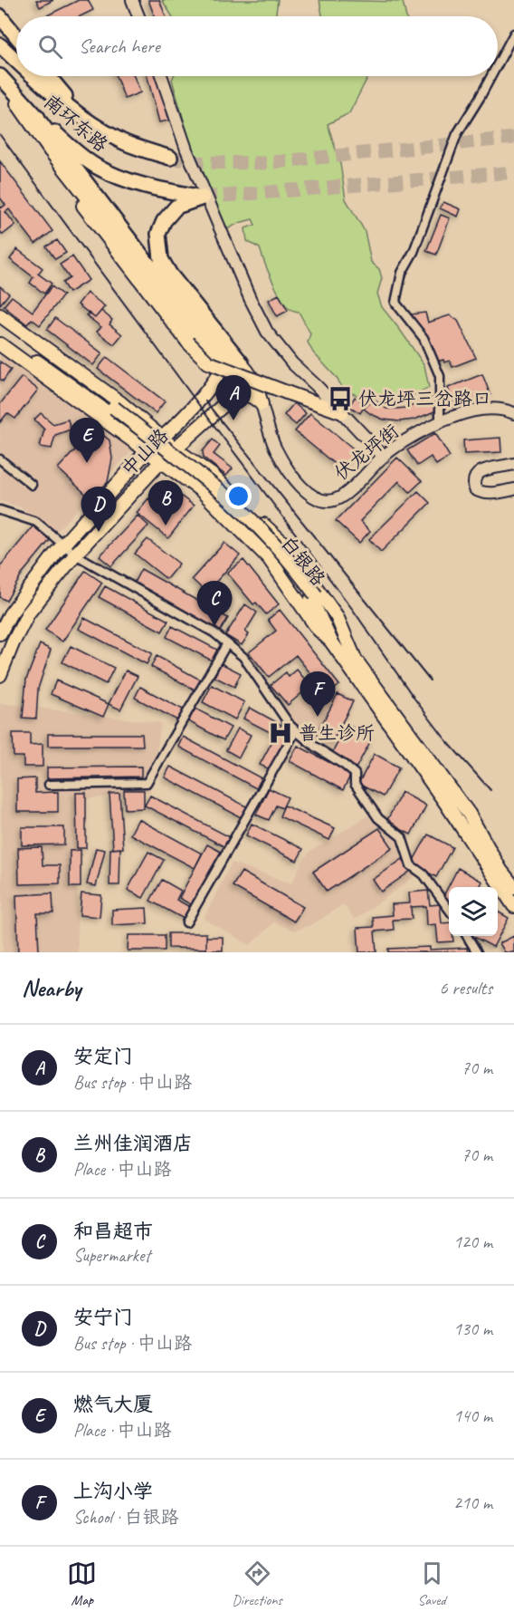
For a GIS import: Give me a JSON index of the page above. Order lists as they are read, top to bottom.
{
  "streets": {
    "highway": ["南环东路"],
    "main road": ["中山路", "伏龙坪街", "白银路"]
  },
  "crossings": [
    ["中山路", "伏龙坪街"]
  ],
  "places": {
    "bus stop": ["伏龙坪三岔路口"],
    "hospital": ["普生诊所"]
  },
  "page": {
    "search": "Search here",
    "pins": [
      "A",
      "E",
      "B",
      "D",
      "C",
      "F"
    ],
    "heading": ["Nearby", "6 results"],
    "list": [
      {
        "mark": "A",
        "name": "安定门",
        "note": "Bus stop · 中山路",
        "value": "70 m"
      },
      {
        "mark": "B",
        "name": "兰州佳润酒店",
        "note": "Place · 中山路",
        "value": "70 m"
      },
      {
        "mark": "C",
        "name": "和昌超市",
        "note": "Supermarket",
        "value": "120 m"
      },
      {
        "mark": "D",
        "name": "安宁门",
        "note": "Bus stop · 中山路",
        "value": "130 m"
      },
      {
        "mark": "E",
        "name": "燃气大厦",
        "note": "Place · 中山路",
        "value": "140 m"
      },
      {
        "mark": "F",
        "name": "上沟小学",
        "note": "School · 白银路",
        "value": "210 m"
      }
    ],
    "nav": ["Map", "Directions", "Saved"]
  }
}
